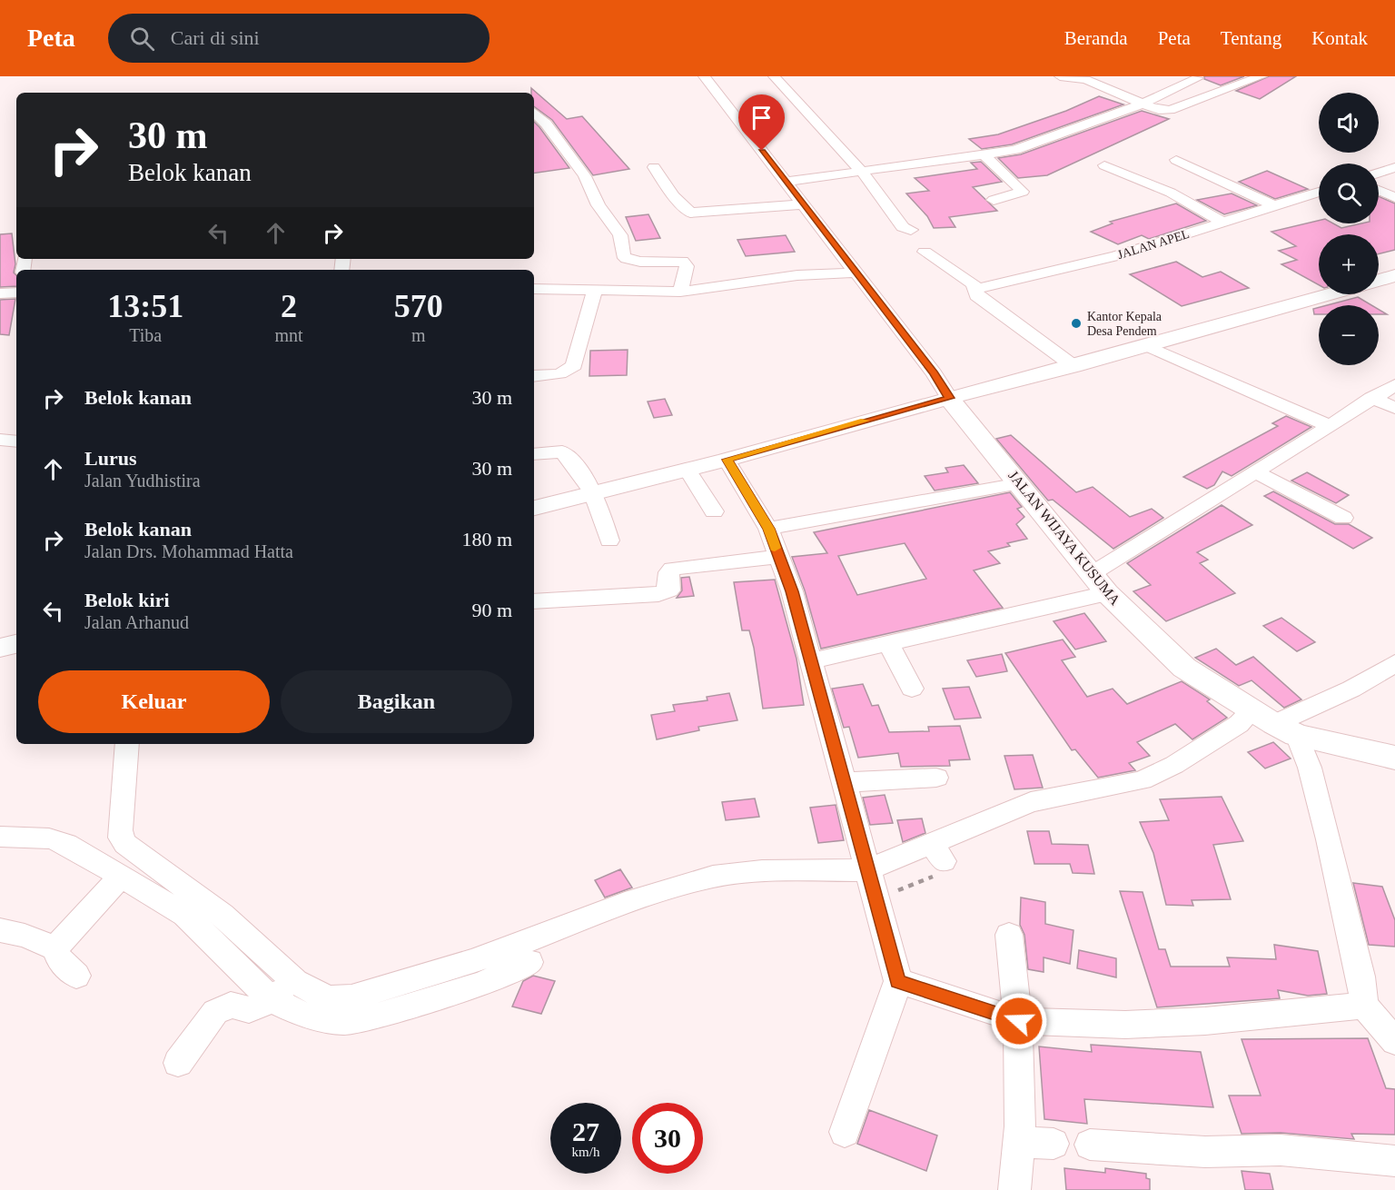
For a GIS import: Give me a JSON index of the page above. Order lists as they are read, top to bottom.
{
  "streets": {
    "main road": ["JALAN WIJAYA KUSUMA"],
    "street": ["JALAN APEL"]
  },
  "places": ["Kantor Kepala Desa Pendem"],
  "page": {
    "header": "Peta",
    "search": "Cari di sini",
    "nav": [
      "Beranda",
      "Peta",
      "Tentang",
      "Kontak"
    ],
    "map_buttons": ["+", "−"],
    "turn": ["30 m", "Belok kanan"],
    "eta": [
      "13:51",
      "Tiba",
      "2",
      "mnt",
      "570",
      "m"
    ],
    "list": [
      {
        "name": "Belok kanan",
        "value": "30 m"
      },
      {
        "name": "Lurus",
        "note": "Jalan Yudhistira",
        "value": "30 m"
      },
      {
        "name": "Belok kanan",
        "note": "Jalan Drs. Mohammad Hatta",
        "value": "180 m"
      },
      {
        "name": "Belok kiri",
        "note": "Jalan Arhanud",
        "value": "90 m"
      }
    ],
    "buttons": ["Keluar", "Bagikan"],
    "speed": "27 km/h",
    "limit": "30"
  }
}
